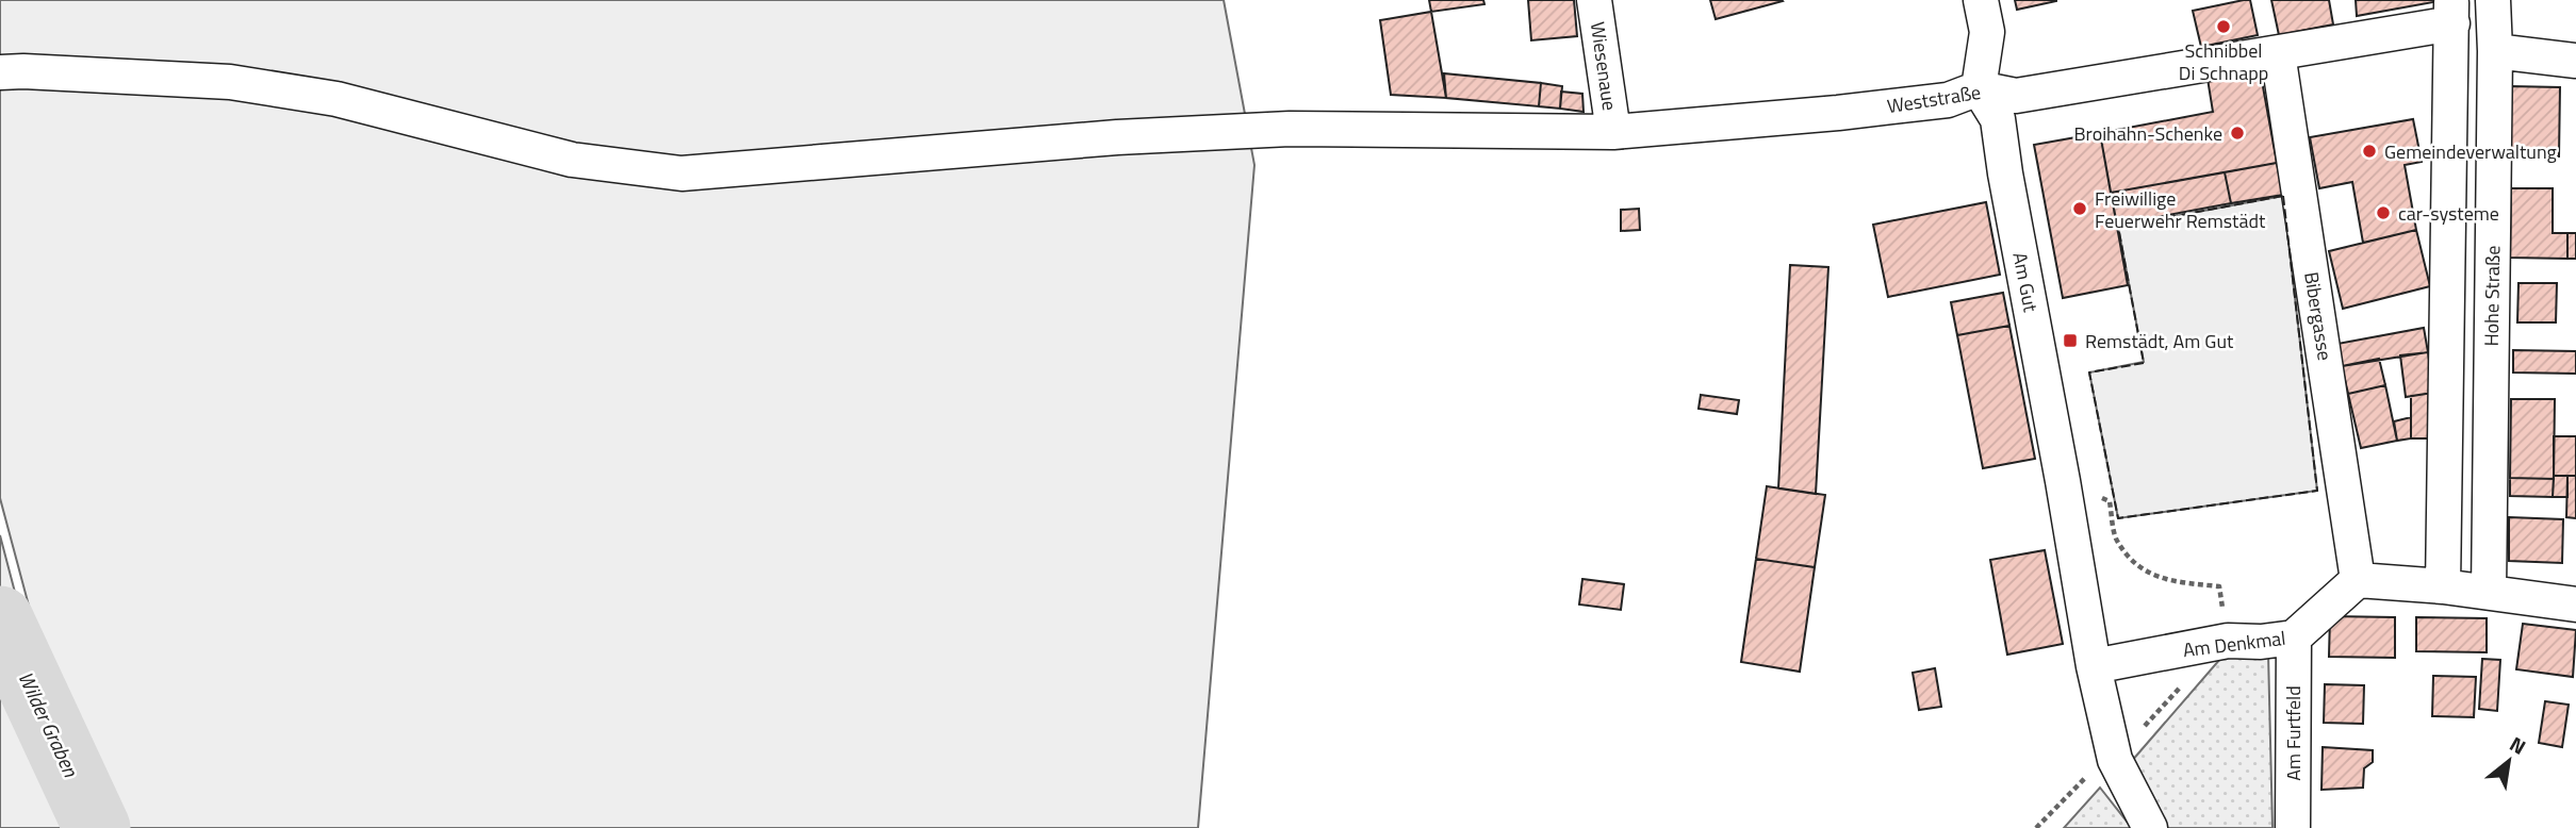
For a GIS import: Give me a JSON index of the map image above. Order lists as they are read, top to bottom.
{
  "streets": {
    "street": [
      "Wiesenaue",
      "Weststraße",
      "Am Gut",
      "Hohe Straße",
      "Bibergasse",
      "Am Denkmal",
      "Am Furtfeld"
    ]
  },
  "crossings": [
    ["Wiesenaue", "Weststraße"],
    ["Weststraße", "Am Gut"],
    ["Weststraße", "Bibergasse"],
    ["Am Gut", "Am Denkmal"],
    ["Bibergasse", "Am Denkmal"],
    ["Am Denkmal", "Am Furtfeld"]
  ],
  "water": ["Wilder Graben"],
  "places": {
    "other": [
      "Schnibbel Di Schnapp",
      "Broihahn-Schenke",
      "Gemeindeverwaltung",
      "Freiwillige Feuerwehr Remstädt",
      "car-systeme"
    ],
    "transit": ["Remstädt, Am Gut"]
  },
  "north": "top right"
}
